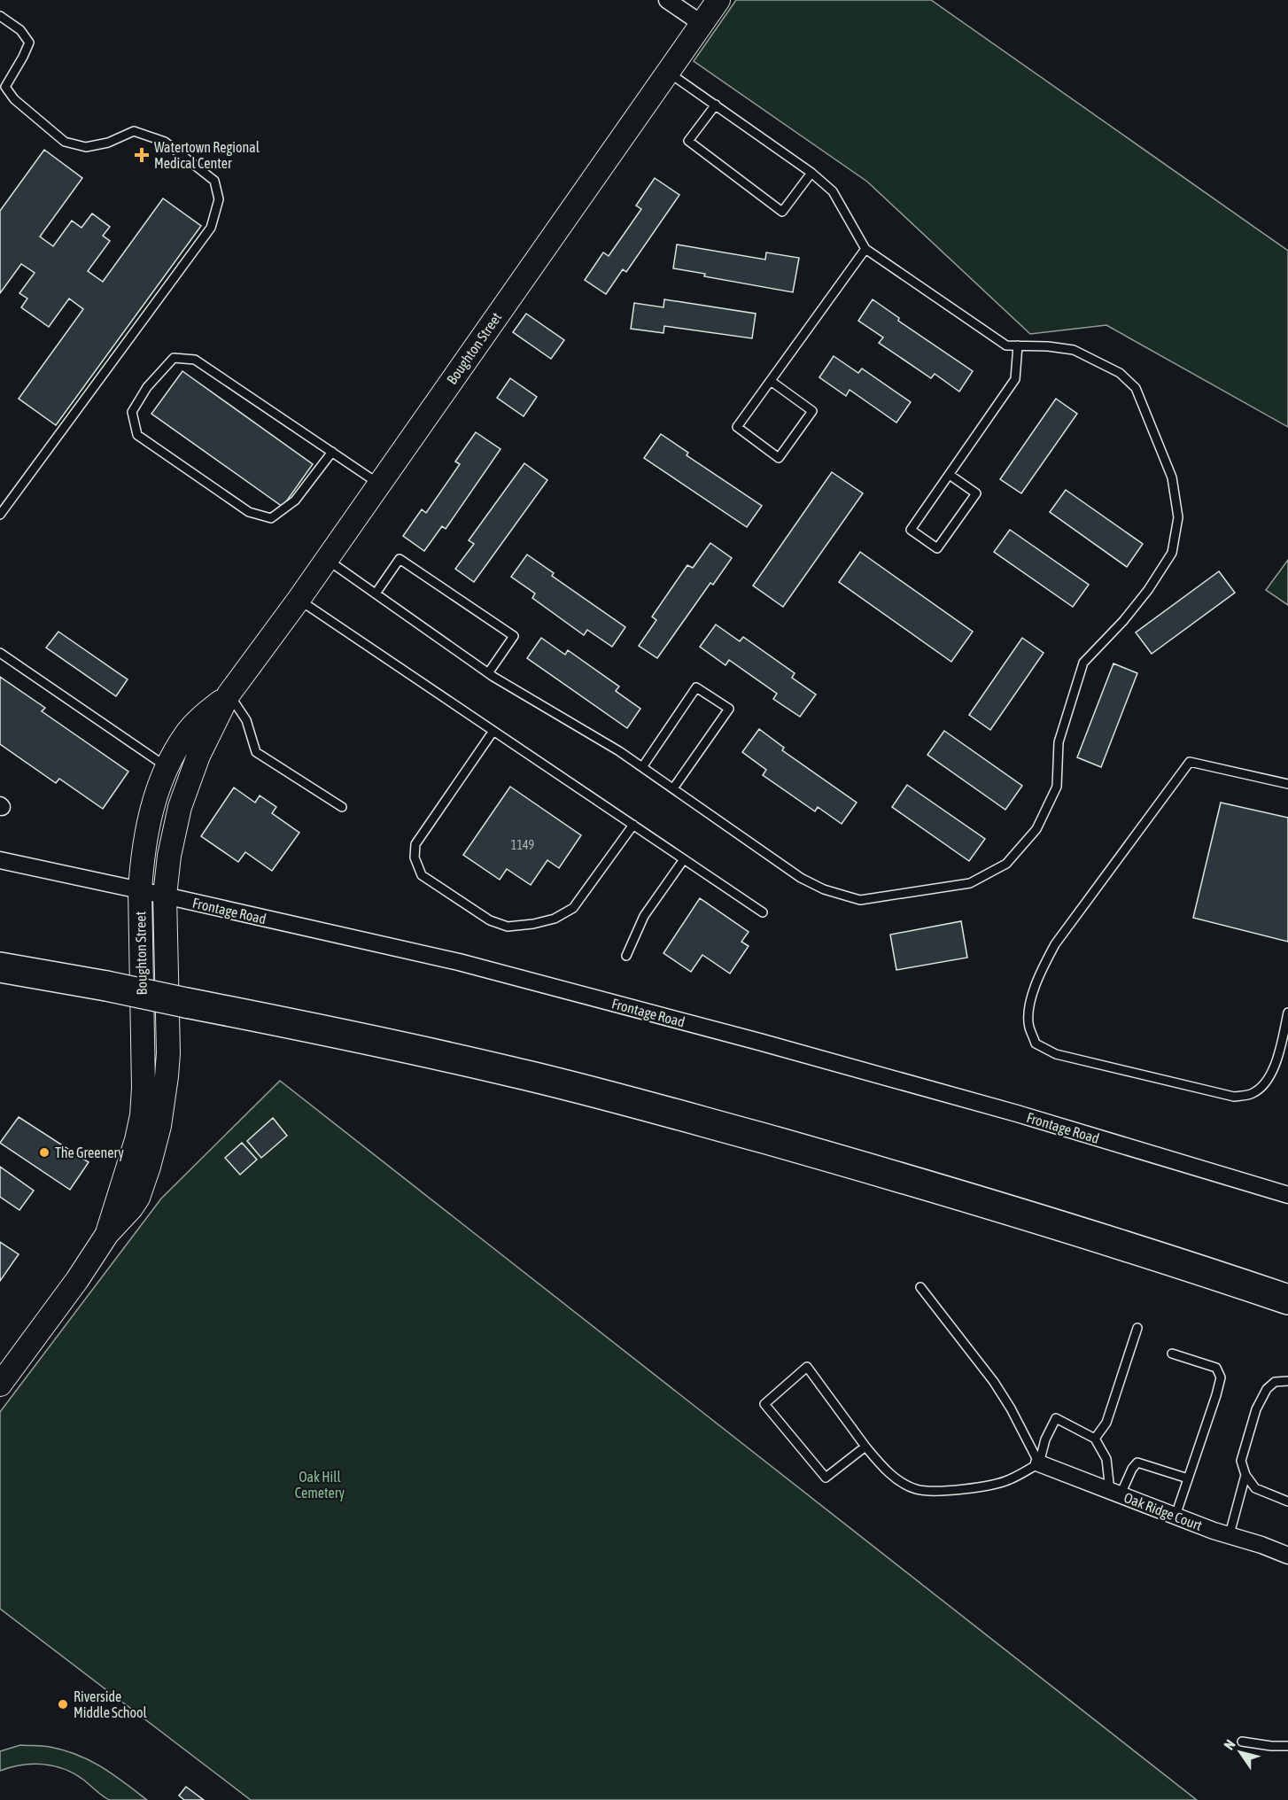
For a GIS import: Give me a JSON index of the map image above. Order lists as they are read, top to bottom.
{
  "streets": {
    "street": ["Boughton Street", "Frontage Road", "Oak Ridge Court"]
  },
  "crossings": [
    ["Boughton Street", "Frontage Road"]
  ],
  "parks": ["Oak Hill Cemetery"],
  "places": {
    "health": ["Watertown Regional Medical Center"],
    "other": ["The Greenery", "Riverside Middle School"]
  },
  "house_numbers": ["1149"],
  "north": "top left"
}
